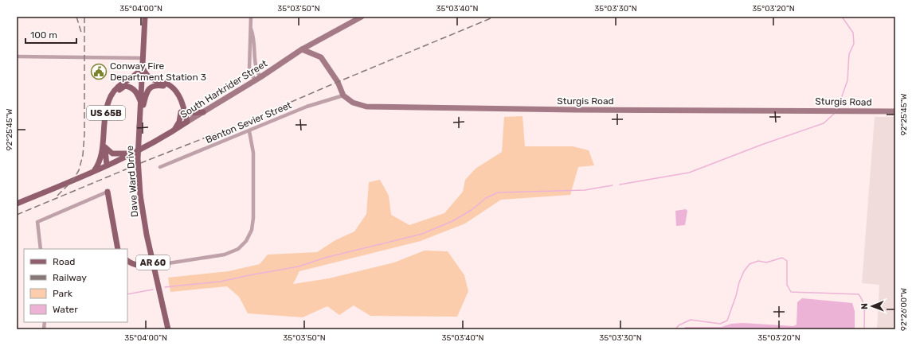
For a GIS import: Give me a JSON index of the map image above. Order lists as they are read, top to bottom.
{
  "streets": {
    "main road": [
      "South Harkrider Street",
      "US 65B",
      "Dave Ward Drive",
      "AR 60"
    ],
    "street": ["Sturgis Road", "Benton Sevier Street"]
  },
  "crossings": [
    ["South Harkrider Street", "US 65B"],
    ["Sturgis Road", "Benton Sevier Street"],
    ["US 65B", "Dave Ward Drive"]
  ],
  "places": {
    "public building": ["Conway Fire Department Station 3"]
  },
  "legend": [
    "Road",
    "Railway",
    "Park",
    "Water"
  ],
  "scale_bar": "100 m",
  "north": "left",
  "coordinates": [
    "35°04'00\"N",
    "35°03'50\"N",
    "35°03'40\"N",
    "35°03'30\"N",
    "35°03'20\"N",
    "92°25'45\"W",
    "92°26'00\"W"
  ]
}
